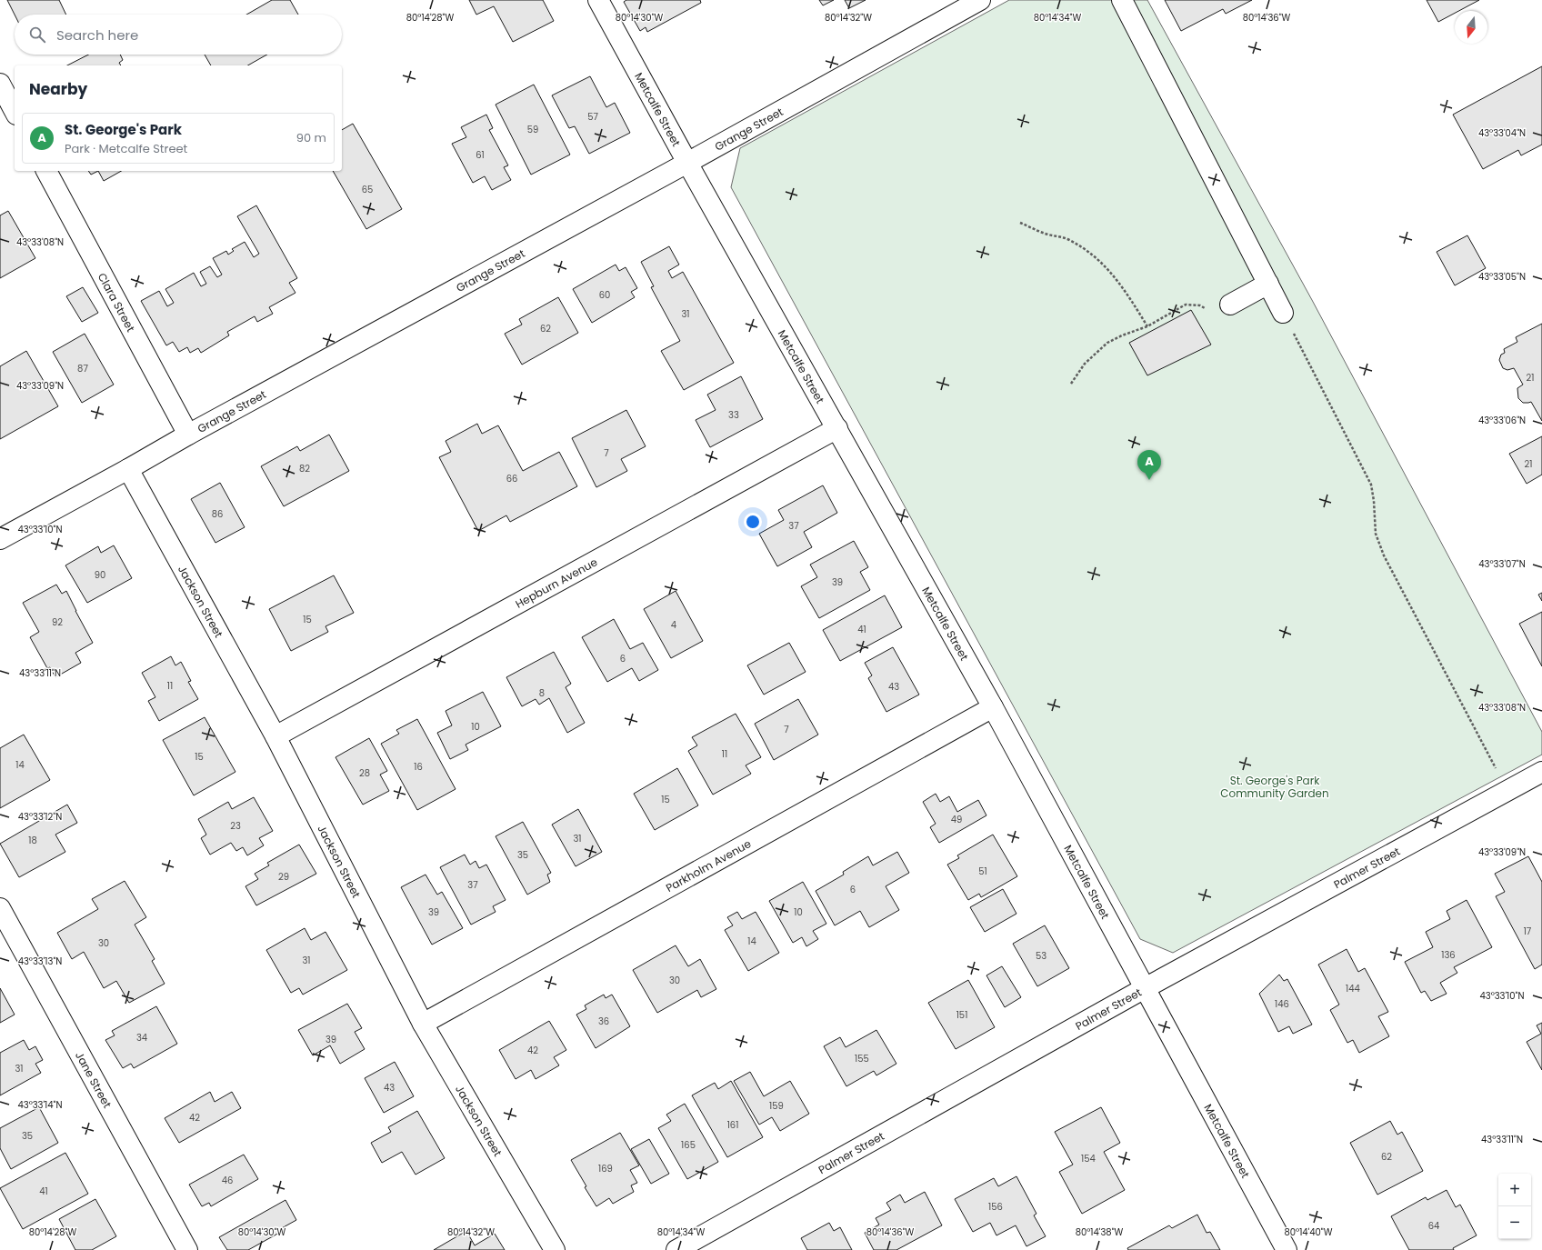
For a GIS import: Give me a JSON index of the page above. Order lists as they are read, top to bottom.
{
  "streets": {
    "street": [
      "Metcalfe Street",
      "Grange Street",
      "Clara Street",
      "Hepburn Avenue",
      "Jackson Street",
      "Parkholm Avenue",
      "Palmer Street",
      "Jane Street"
    ]
  },
  "crossings": [
    ["Metcalfe Street", "Grange Street"],
    ["Metcalfe Street", "Hepburn Avenue"],
    ["Metcalfe Street", "Parkholm Avenue"],
    ["Metcalfe Street", "Palmer Street"],
    ["Grange Street", "Clara Street"],
    ["Grange Street", "Jackson Street"],
    ["Hepburn Avenue", "Jackson Street"],
    ["Jackson Street", "Parkholm Avenue"]
  ],
  "parks": ["St. George's Park Community Garden"],
  "house_numbers": [
    "57",
    "59",
    "61",
    "65",
    "60",
    "31",
    "62",
    "87",
    "21",
    "33",
    "7",
    "21",
    "82",
    "66",
    "86",
    "37",
    "90",
    "39",
    "15",
    "92",
    "4",
    "41",
    "6",
    "11",
    "43",
    "8",
    "10",
    "7",
    "11",
    "15",
    "14",
    "16",
    "28",
    "15",
    "49",
    "23",
    "31",
    "18",
    "35",
    "51",
    "29",
    "37",
    "6",
    "39",
    "10",
    "17",
    "14",
    "30",
    "136",
    "53",
    "31",
    "30",
    "144",
    "146",
    "151",
    "36",
    "34",
    "39",
    "42",
    "155",
    "31",
    "43",
    "159",
    "42",
    "161",
    "35",
    "165",
    "62",
    "154",
    "169",
    "46",
    "41",
    "156",
    "64"
  ],
  "north": "bottom",
  "page": {
    "search": "Search here",
    "heading": "Nearby",
    "list": [
      {
        "mark": "A",
        "name": "St. George's Park",
        "note": "Park · Metcalfe Street",
        "value": "90 m"
      }
    ],
    "pins": "A",
    "map_buttons": ["+", "−"]
  },
  "coordinates": [
    "80°14'28\"W",
    "80°14'30\"W",
    "80°14'32\"W",
    "80°14'34\"W",
    "80°14'36\"W",
    "43°33'04\"N",
    "43°33'08\"N",
    "43°33'05\"N",
    "43°33'09\"N",
    "43°33'06\"N",
    "43°33'10\"N",
    "43°33'07\"N",
    "43°33'11\"N",
    "43°33'12\"N",
    "43°33'13\"N",
    "43°33'14\"N",
    "80°14'38\"W",
    "80°14'40\"W"
  ]
}
